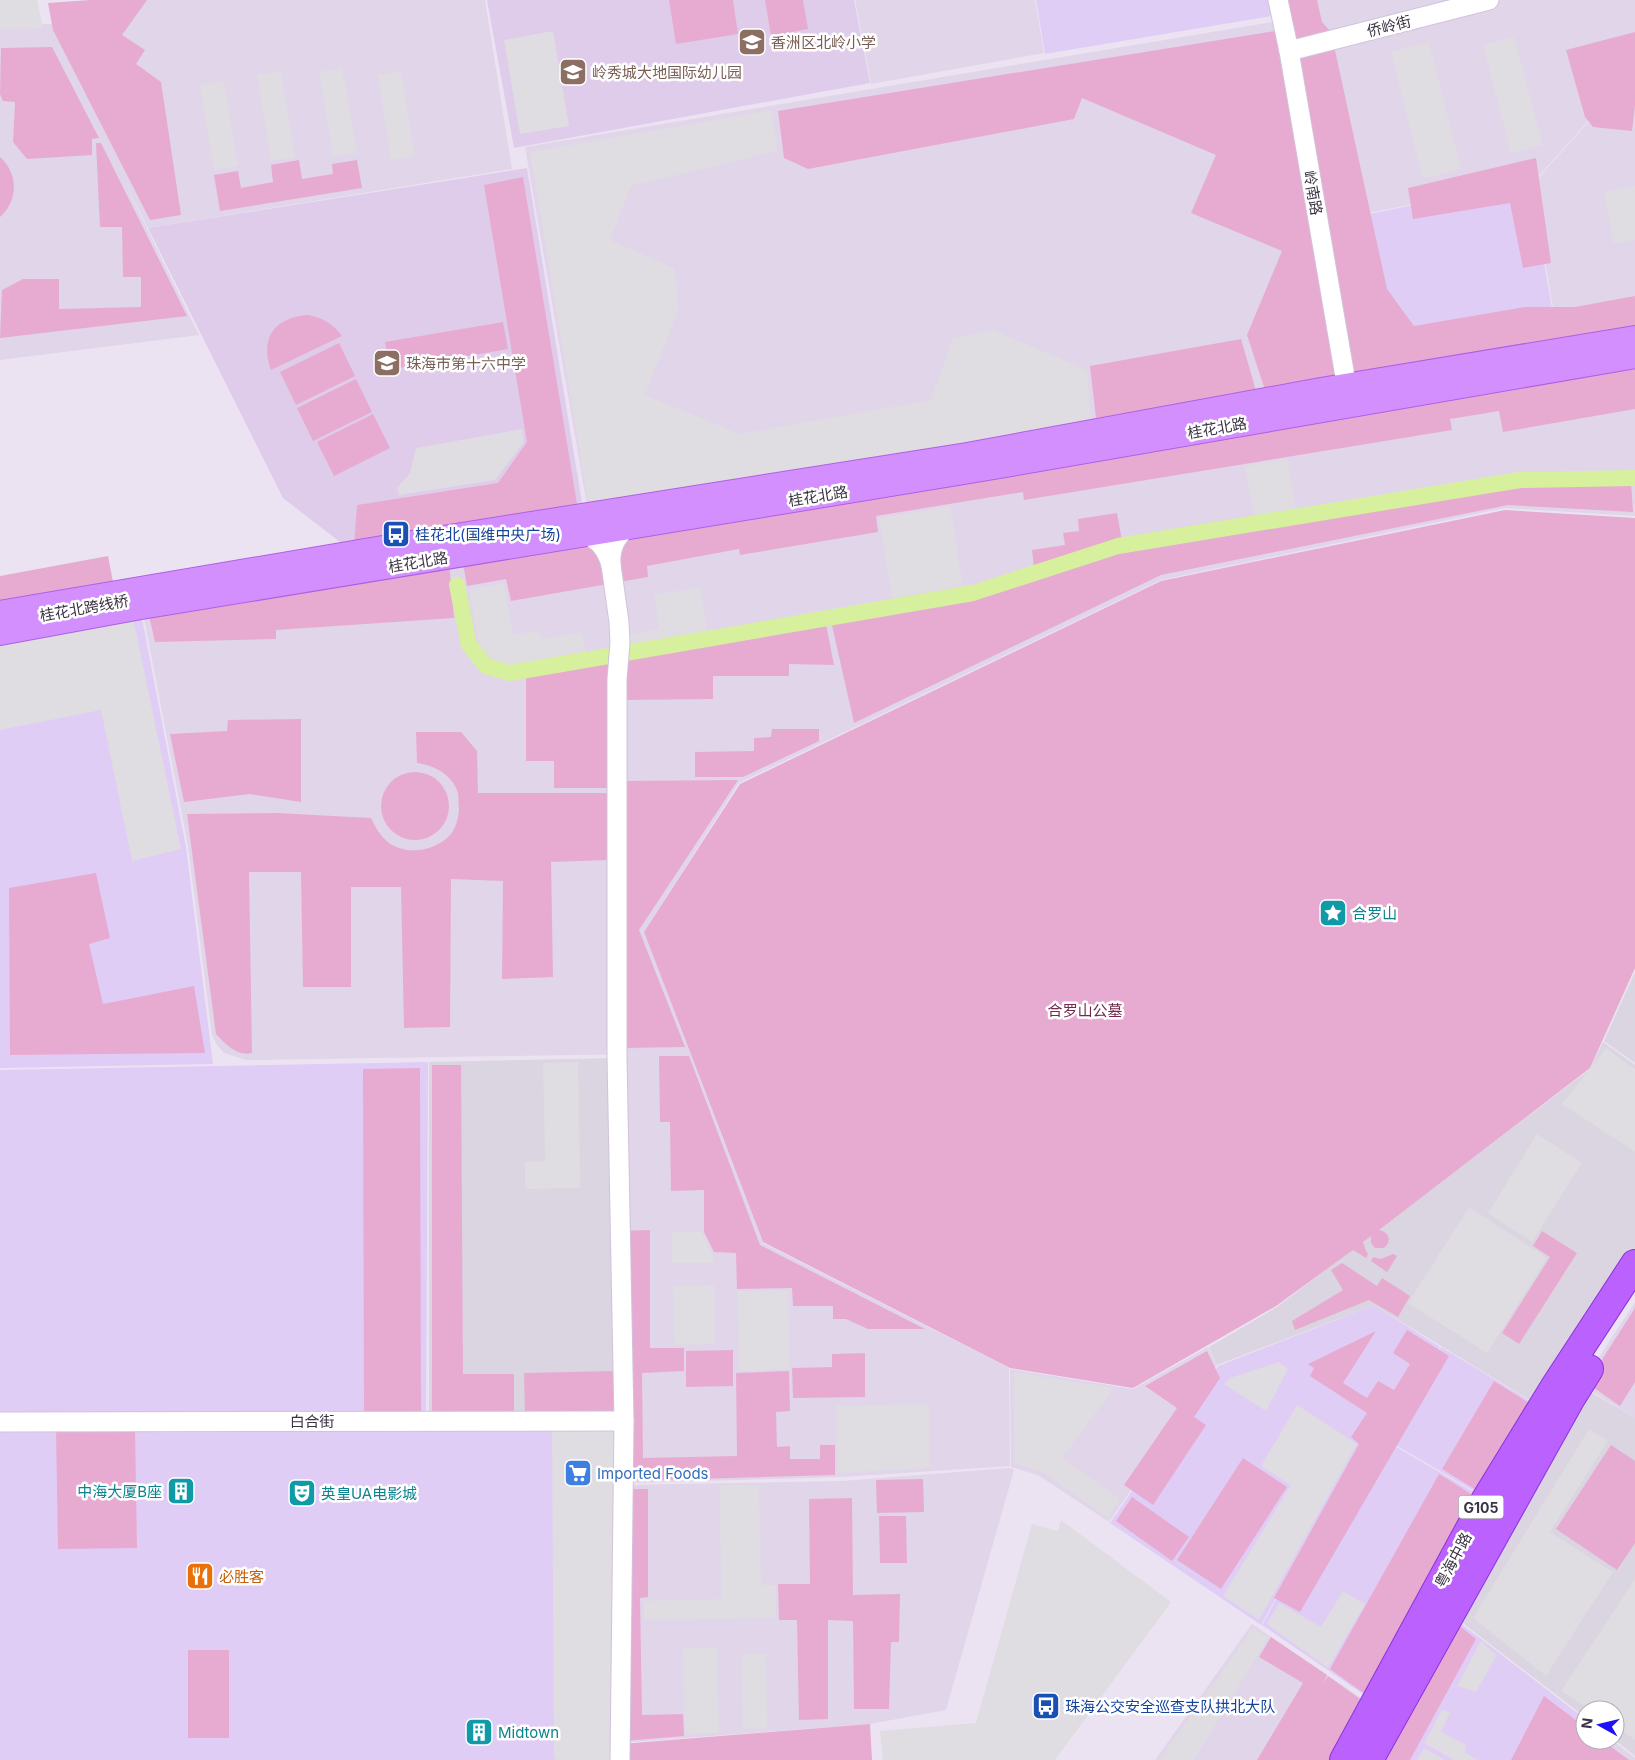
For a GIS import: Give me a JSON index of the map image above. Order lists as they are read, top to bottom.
{
  "streets": {
    "highway": ["G105", "粤海中路"],
    "main road": ["桂花北路", "桂花北跨线桥"],
    "street": ["侨岭街", "岭南路", "白合街"]
  },
  "crossings": [
    ["侨岭街", "岭南路"],
    ["岭南路", "桂花北路"],
    ["桂花北路", "桂花北跨线桥"]
  ],
  "parks": ["合罗山公墓"],
  "places": {
    "school or university": ["香洲区北岭小学", "岭秀城大地国际幼儿园", "珠海市第十六中学"],
    "bus stop": ["桂花北(国维中央广场)", "珠海公交安全巡查支队拱北大队"],
    "place": ["合罗山"],
    "supermarket": ["Imported Foods"],
    "building": ["中海大厦B座", "Midtown"],
    "theatre": ["英皇UA电影城"],
    "restaurant": ["必胜客"]
  },
  "north": "left"
}
